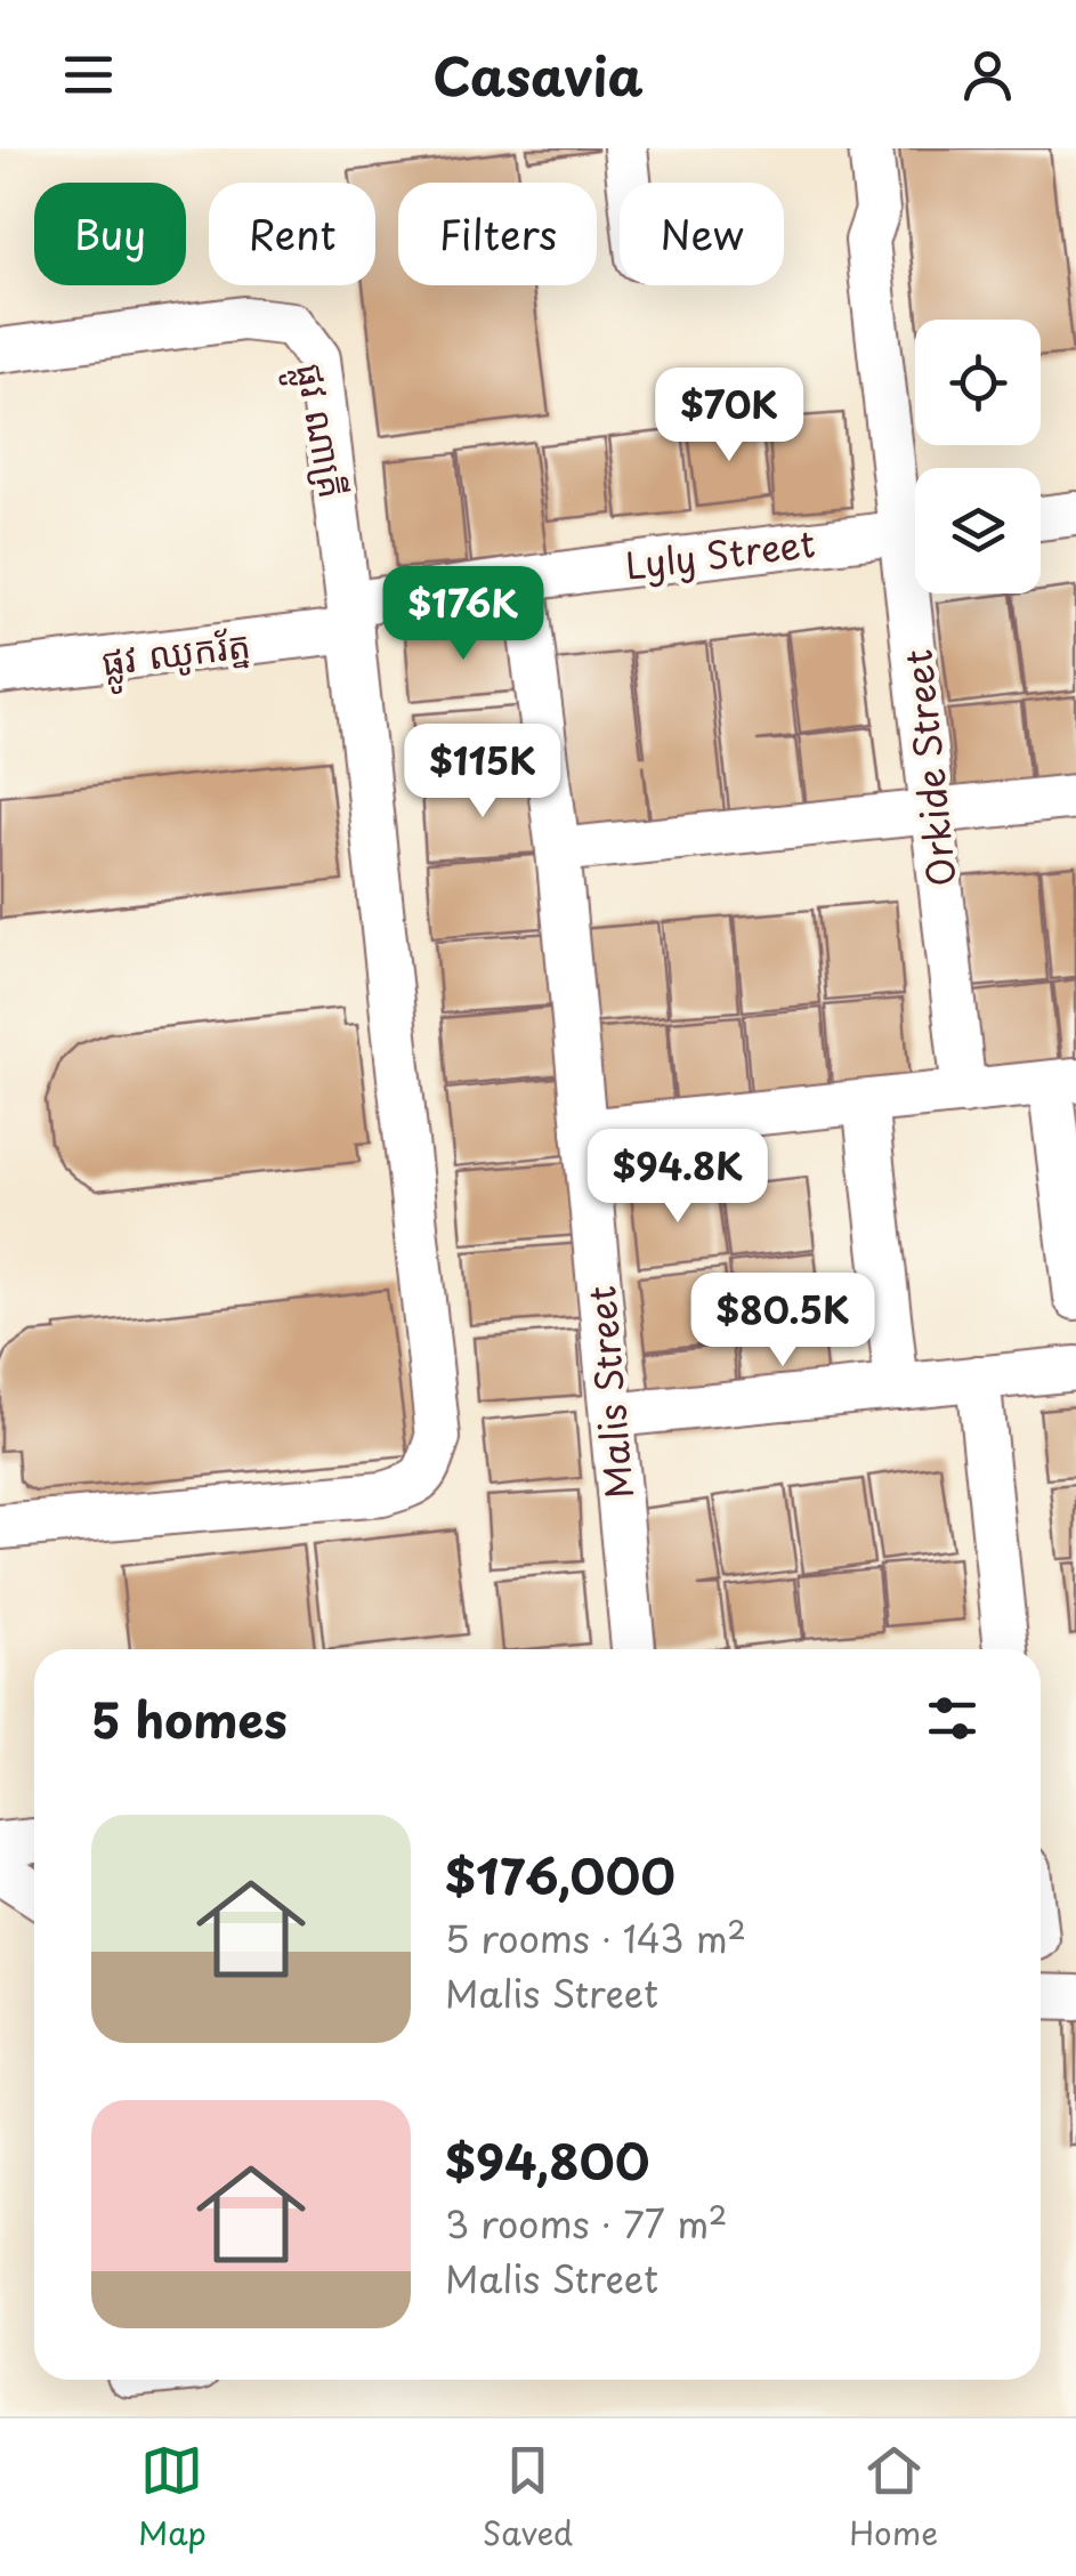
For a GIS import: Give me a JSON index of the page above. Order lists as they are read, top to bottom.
{
  "streets": {
    "street": [
      "ផ្លូវ ណាគ្រី",
      "Lyly Street",
      "ផ្លូវ ឈូករ័ត្ន",
      "Orkide Street",
      "Malis Street"
    ]
  },
  "crossings": [
    ["ផ្លូវ ណាគ្រី", "Lyly Street"],
    ["ផ្លូវ ណាគ្រី", "ផ្លូវ ឈូករ័ត្ន"],
    ["Lyly Street", "ផ្លូវ ឈូករ័ត្ន"],
    ["Lyly Street", "Malis Street"]
  ],
  "page": {
    "header": "Casavia",
    "chip": [
      "Buy",
      "Rent",
      "Filters",
      "New"
    ],
    "price": [
      "$70K",
      "$176K",
      "$115K",
      "$94.8K",
      "$80.5K"
    ],
    "heading": "5 homes",
    "list": [
      {
        "name": "$176,000",
        "note": "5 rooms · 143 m² · Malis Street"
      },
      {
        "name": "$94,800",
        "note": "3 rooms · 77 m² · Malis Street"
      }
    ],
    "tabs": ["Map", "Saved", "Home"]
  }
}
